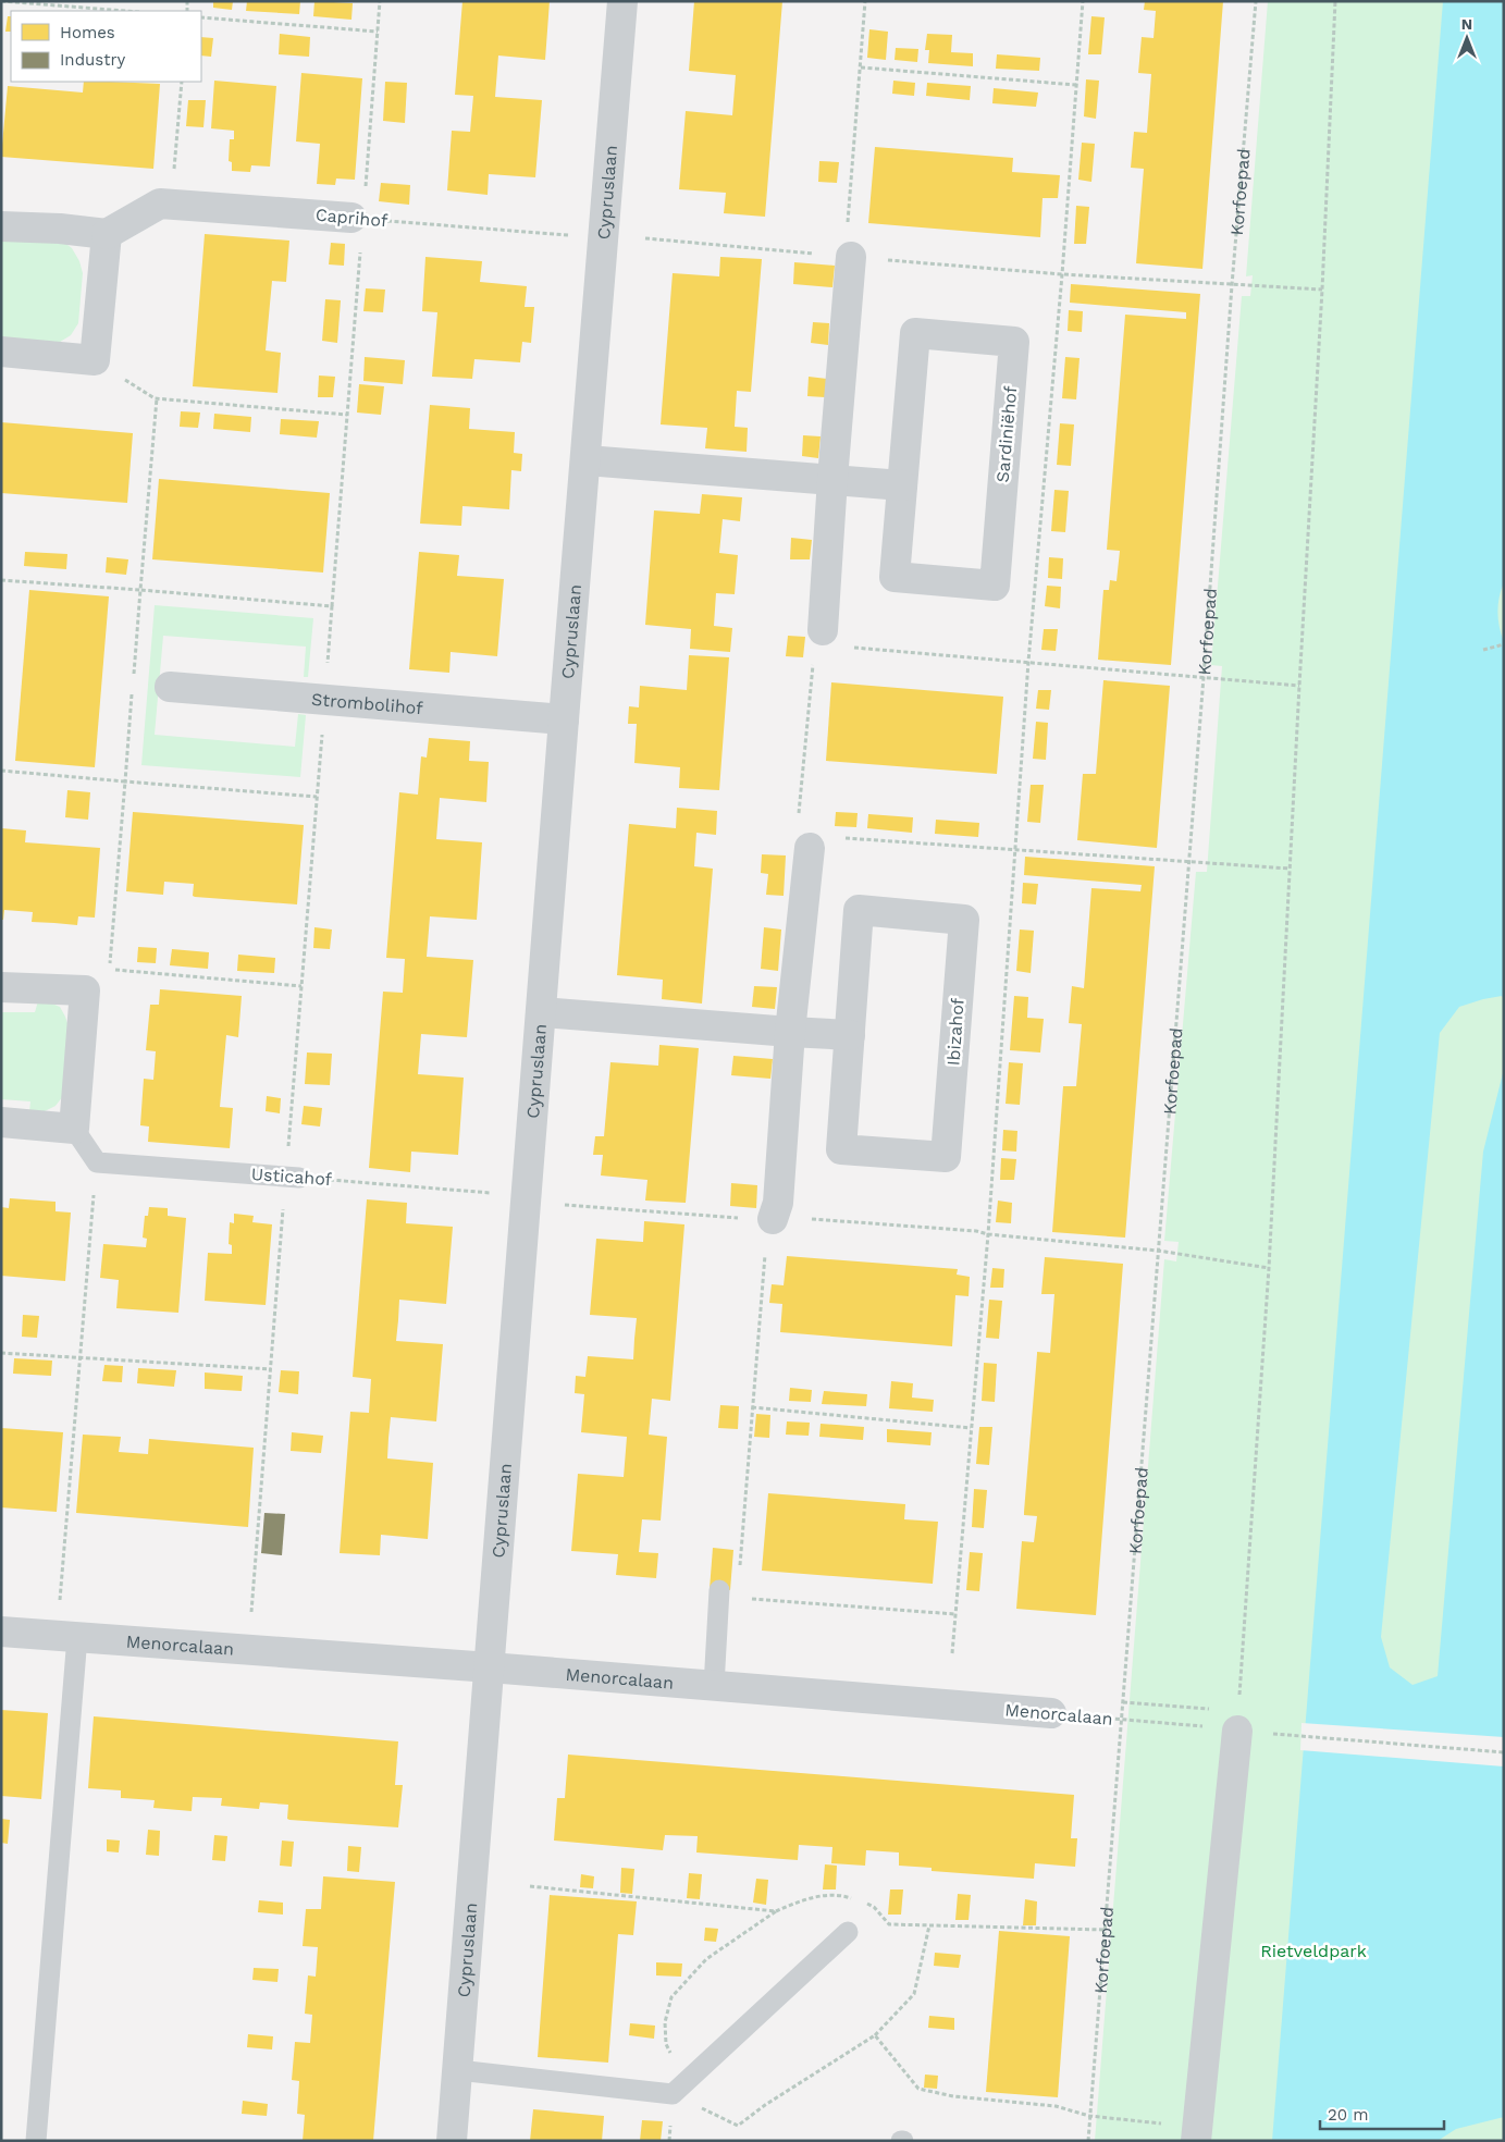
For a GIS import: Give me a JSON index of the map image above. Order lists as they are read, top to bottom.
{
  "streets": {
    "street": [
      "Cypruslaan",
      "Caprihof",
      "Sardiniëhof",
      "Strombolihof",
      "Ibizahof",
      "Menorcalaan"
    ],
    "lane": ["Usticahof"],
    "path": ["Korfoepad"]
  },
  "crossings": [
    ["Korfoepad", "Menorcalaan"],
    ["Cypruslaan", "Caprihof"],
    ["Cypruslaan", "Strombolihof"],
    ["Cypruslaan", "Usticahof"],
    ["Cypruslaan", "Menorcalaan"]
  ],
  "parks": ["Rietveldpark"],
  "legend": ["Homes", "Industry"],
  "scale_bar": "20 m",
  "north": "top"
}
